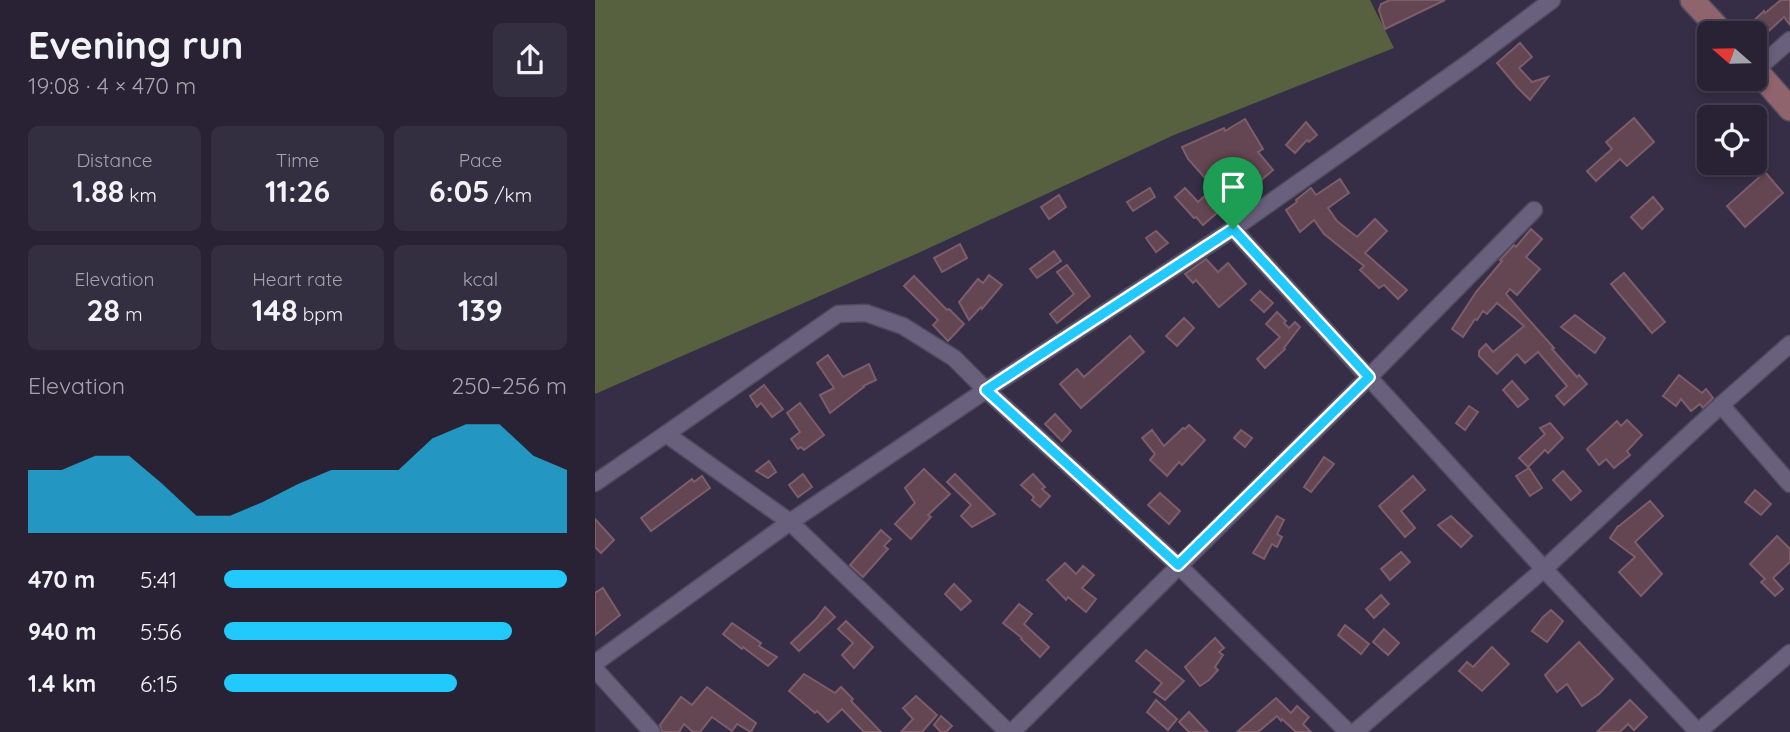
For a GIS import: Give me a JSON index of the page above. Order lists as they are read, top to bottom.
{
  "north": "left",
  "page": {
    "heading": ["Evening run", "19:08 · 4 × 470 m"],
    "stats": [
      ["Distance", "1.88 km"],
      ["Time", "11:26"],
      ["Pace", "6:05 /km"],
      ["Elevation", "28 m"],
      ["Heart rate", "148 bpm"],
      ["kcal", "139"]
    ],
    "chart": ["Elevation", "250–256 m"],
    "list": [
      {
        "name": "470 m",
        "note": "5:41"
      },
      {
        "name": "940 m",
        "note": "5:56"
      },
      {
        "name": "1.4 km",
        "note": "6:15"
      }
    ]
  }
}
